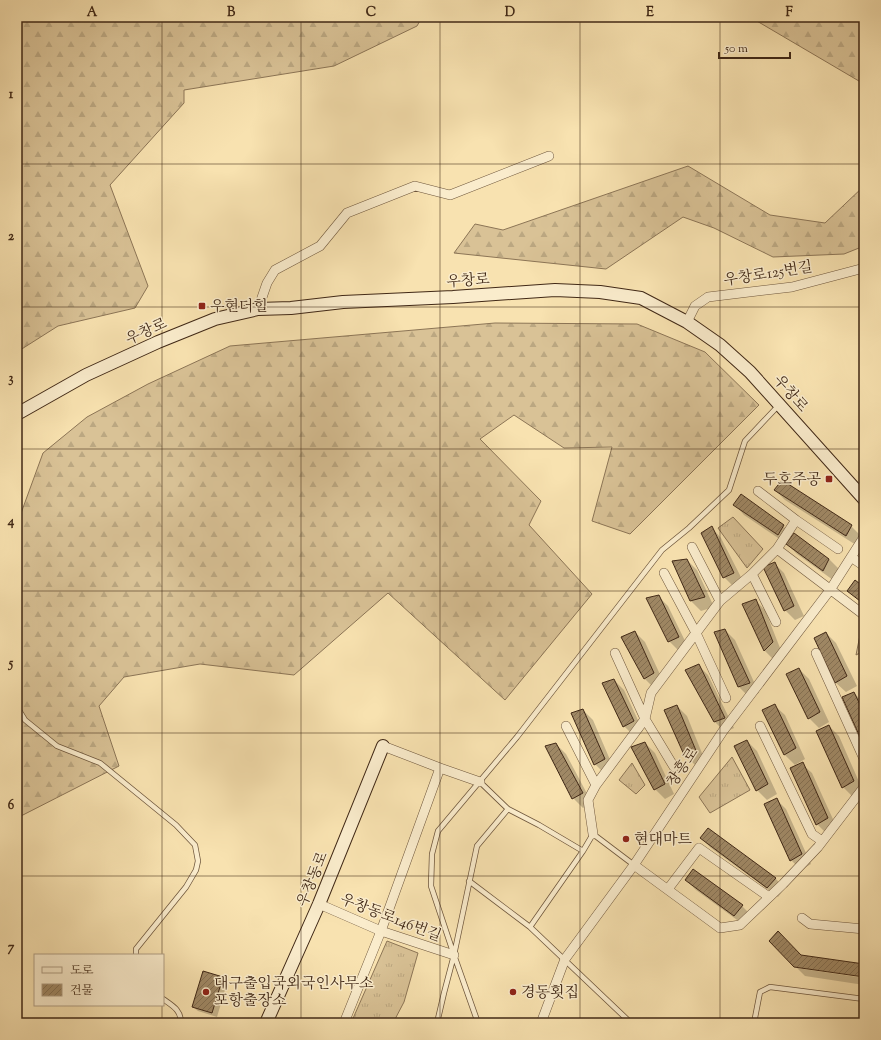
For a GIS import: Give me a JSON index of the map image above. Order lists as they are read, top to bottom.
{
  "streets": {
    "main road": ["우창로", "우창동로"],
    "street": ["우창로125번길", "창흥로", "우창동로146번길"]
  },
  "crossings": [
    ["우창로125번길", "우창로"],
    ["우창동로", "우창동로146번길"]
  ],
  "places": {
    "transit": ["우현더힐", "두호주공"],
    "other": ["현대마트", "대구출입국외국인사무소 포항출장소", "경동횟집"]
  },
  "legend": ["도로", "건물"],
  "scale_bar": "50 m",
  "grid": {
    "columns": [
      "A",
      "B",
      "C",
      "D",
      "E",
      "F"
    ],
    "rows": [
      "1",
      "2",
      "3",
      "4",
      "5",
      "6",
      "7"
    ]
  }
}
